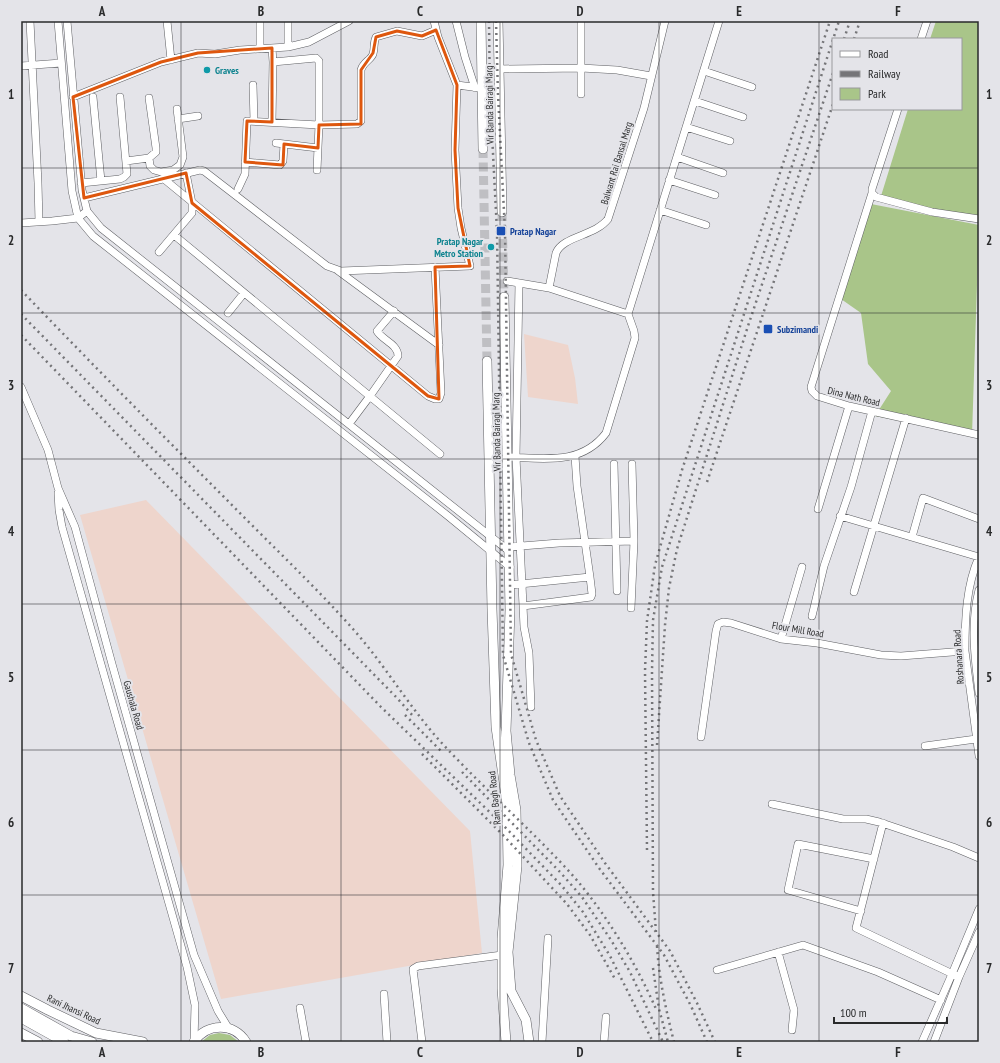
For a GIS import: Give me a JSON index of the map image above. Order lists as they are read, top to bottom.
{
  "streets": {
    "main road": ["Vir Banda Bairagi Marg", "Ram Bagh Road", "Rani Jhansi Road"],
    "street": [
      "Balwant Rai Bansal Marg",
      "Dina Nath Road",
      "Flour Mill Road",
      "Roshanara Road",
      "Gaushala Road"
    ]
  },
  "crossings": [
    ["Vir Banda Bairagi Marg", "Ram Bagh Road"],
    ["Flour Mill Road", "Roshanara Road"]
  ],
  "places": {
    "other": ["Graves", "Pratap Nagar Metro Station"],
    "transit": ["Pratap Nagar", "Subzimandi"]
  },
  "legend": ["Road", "Railway", "Park"],
  "scale_bar": "100 m",
  "grid": {
    "columns": [
      "A",
      "B",
      "C",
      "D",
      "E",
      "F"
    ],
    "rows": [
      "1",
      "2",
      "3",
      "4",
      "5",
      "6",
      "7"
    ]
  }
}
